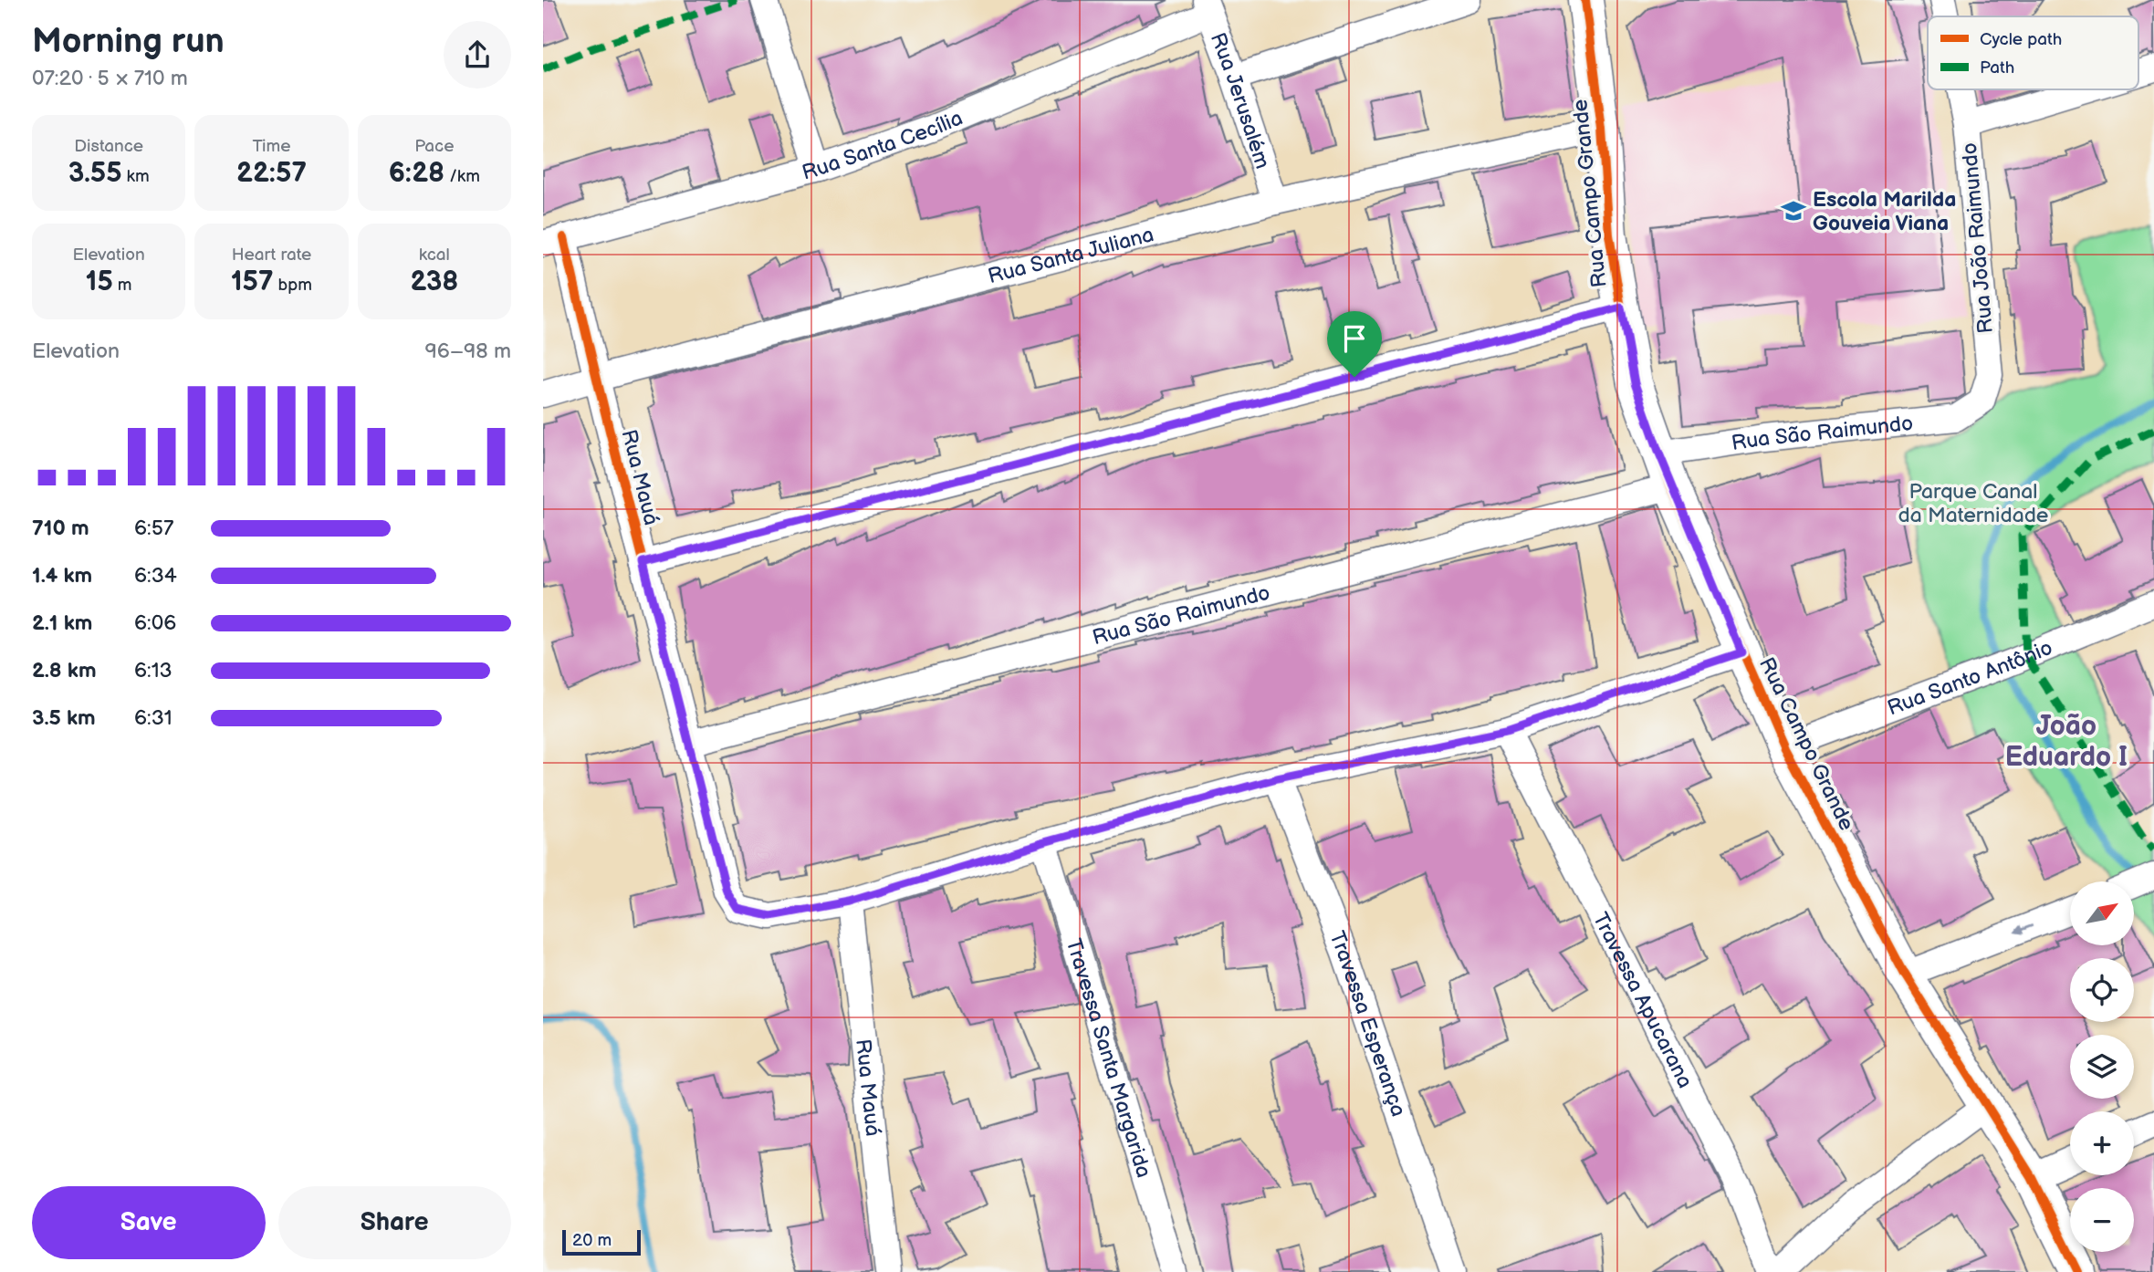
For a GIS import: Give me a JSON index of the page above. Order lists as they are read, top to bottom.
{
  "streets": {
    "street": [
      "Rua Jerusalém",
      "Rua Santa Cecília",
      "Rua Campo Grande",
      "Rua João Raimundo",
      "Rua Santa Juliana",
      "Rua São Raimundo",
      "Rua Mauá",
      "Rua Santo Antônio",
      "Travessa Apucarana",
      "Travessa Esperança",
      "Travessa Santa Margarida"
    ]
  },
  "crossings": [
    ["Rua Jerusalém", "Rua Santa Cecília"],
    ["Rua Jerusalém", "Rua Santa Juliana"],
    ["Rua Santa Cecília", "Rua Mauá"],
    ["Rua Campo Grande", "Rua Santa Juliana"],
    ["Rua Campo Grande", "Rua São Raimundo"],
    ["Rua Campo Grande", "Rua Santo Antônio"],
    ["Rua João Raimundo", "Rua São Raimundo"],
    ["Rua Santa Juliana", "Rua Mauá"],
    ["Rua São Raimundo", "Rua Mauá"]
  ],
  "districts": ["João Eduardo I"],
  "parks": ["Parque Canal da Maternidade"],
  "places": {
    "school or university": ["Escola Marilda Gouveia Viana"]
  },
  "legend": ["Cycle path", "Path"],
  "scale_bar": "20 m",
  "north": "top right",
  "page": {
    "heading": ["Morning run", "07:20 · 5 × 710 m"],
    "stats": [
      ["Distance", "3.55 km"],
      ["Time", "22:57"],
      ["Pace", "6:28 /km"],
      ["Elevation", "15 m"],
      ["Heart rate", "157 bpm"],
      ["kcal", "238"]
    ],
    "chart": ["Elevation", "96–98 m"],
    "list": [
      {
        "name": "710 m",
        "note": "6:57"
      },
      {
        "name": "1.4 km",
        "note": "6:34"
      },
      {
        "name": "2.1 km",
        "note": "6:06"
      },
      {
        "name": "2.8 km",
        "note": "6:13"
      },
      {
        "name": "3.5 km",
        "note": "6:31"
      }
    ],
    "map_buttons": ["+", "−"],
    "buttons": ["Save", "Share"],
    "scale": "20 m"
  }
}
